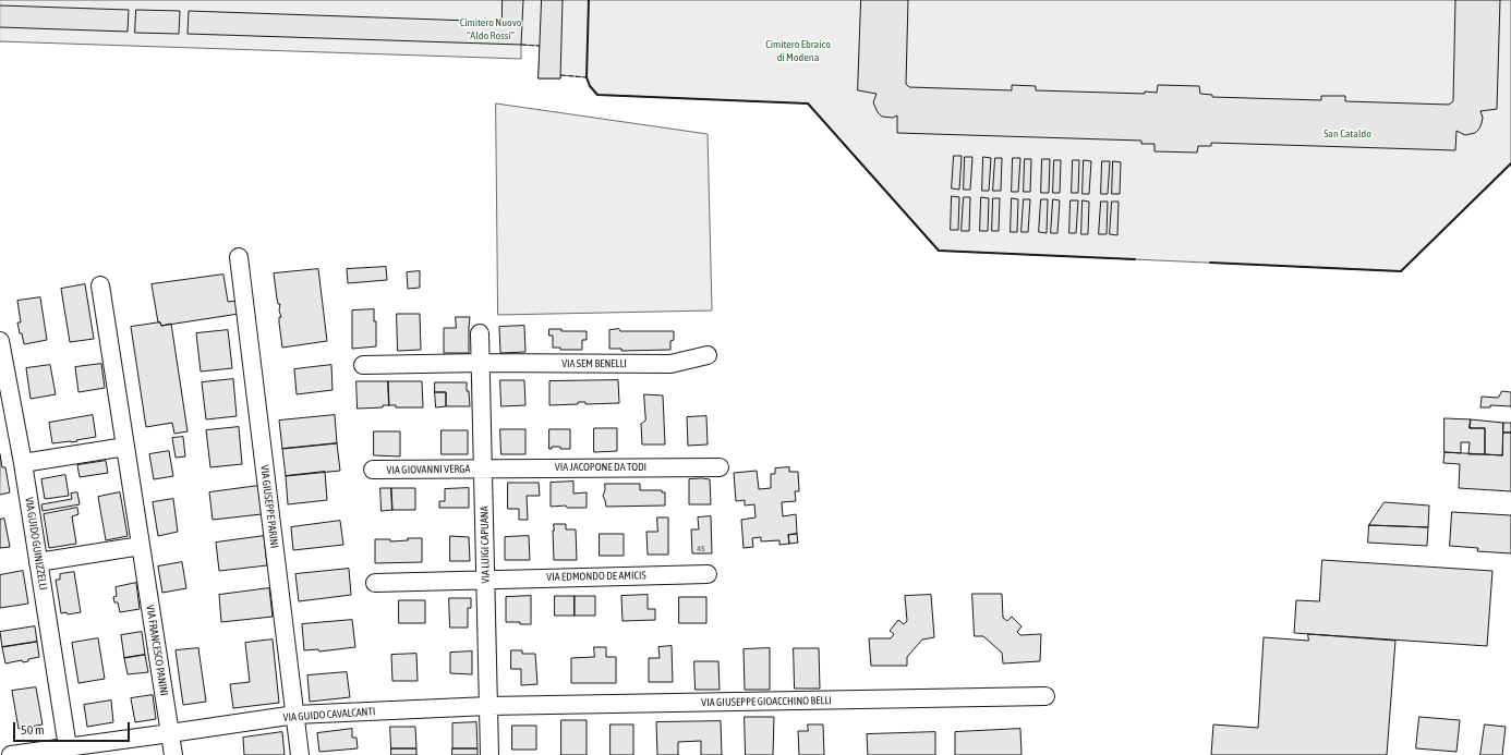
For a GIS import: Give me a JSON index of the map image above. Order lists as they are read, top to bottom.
{
  "streets": {
    "street": [
      "VIA SEM BENELLI",
      "VIA JACOPONE DA TODI",
      "VIA GIOVANNI VERGA",
      "VIA GIUSEPPE PARINI",
      "VIA GUIDO GUINIZZELLI",
      "VIA LUIGI CAPUANA",
      "VIA EDMONDO DE AMICIS",
      "VIA FRANCESCO PANINI",
      "VIA GIUSEPPE GIOACCHINO BELLI",
      "VIA GUIDO CAVALCANTI"
    ]
  },
  "crossings": [
    ["VIA SEM BENELLI", "VIA LUIGI CAPUANA"],
    ["VIA JACOPONE DA TODI", "VIA GIOVANNI VERGA"],
    ["VIA JACOPONE DA TODI", "VIA LUIGI CAPUANA"],
    ["VIA GIOVANNI VERGA", "VIA LUIGI CAPUANA"],
    ["VIA GIUSEPPE PARINI", "VIA GUIDO CAVALCANTI"],
    ["VIA GUIDO GUINIZZELLI", "VIA GUIDO CAVALCANTI"],
    ["VIA LUIGI CAPUANA", "VIA EDMONDO DE AMICIS"],
    ["VIA LUIGI CAPUANA", "VIA GIUSEPPE GIOACCHINO BELLI"],
    ["VIA LUIGI CAPUANA", "VIA GUIDO CAVALCANTI"],
    ["VIA FRANCESCO PANINI", "VIA GUIDO CAVALCANTI"],
    ["VIA GIUSEPPE GIOACCHINO BELLI", "VIA GUIDO CAVALCANTI"]
  ],
  "parks": ["Cimitero Nuovo “Aldo Rossi”", "Cimitero Ebraico di Modena", "San Cataldo"],
  "house_numbers": ["45"],
  "scale_bar": "50 m"
}
